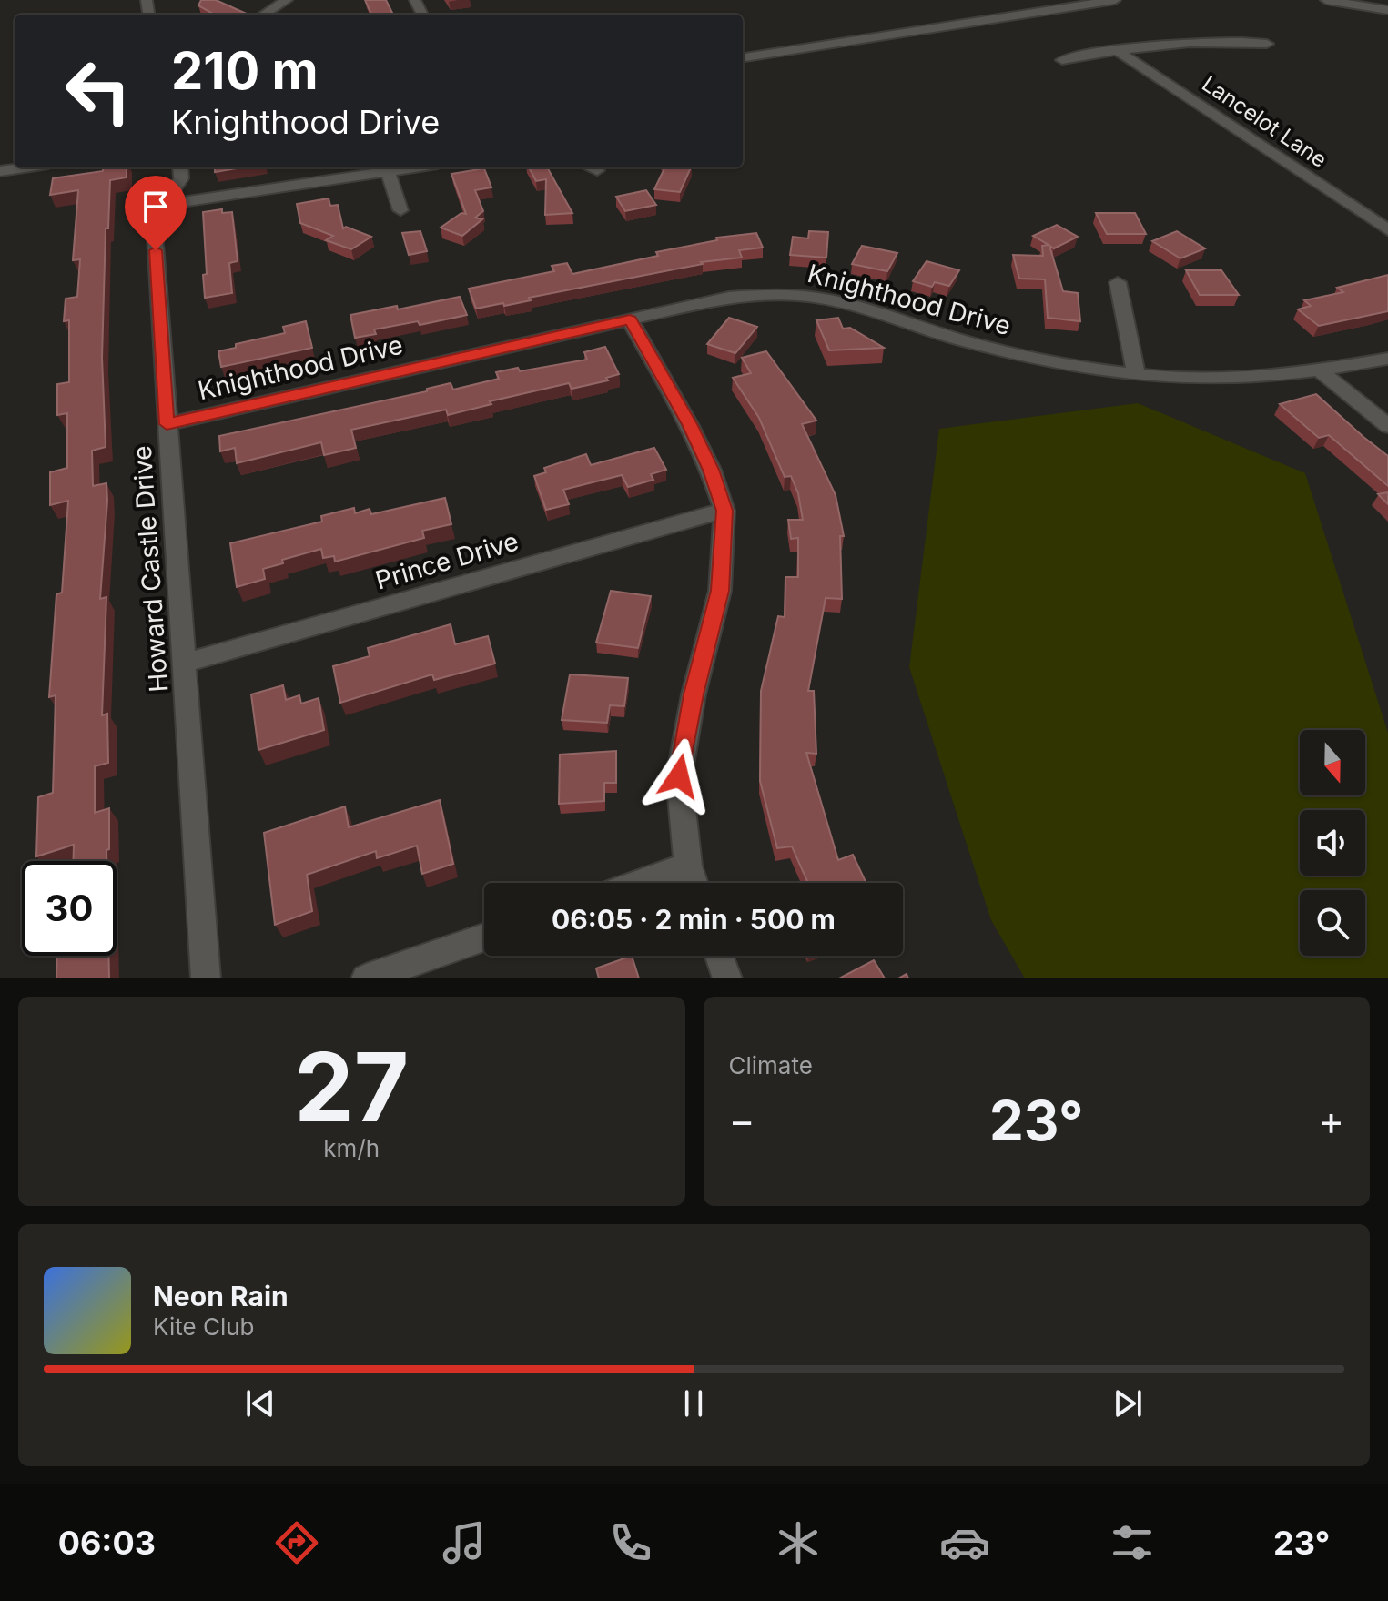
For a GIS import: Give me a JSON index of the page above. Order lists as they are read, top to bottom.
{
  "streets": {
    "street": [
      "Lancelot Lane",
      "Knighthood Drive",
      "Prince Drive",
      "Howard Castle Drive"
    ]
  },
  "crossings": [
    ["Knighthood Drive", "Howard Castle Drive"],
    ["Prince Drive", "Howard Castle Drive"]
  ],
  "north": "bottom",
  "page": {
    "turn": ["210 m", "Knighthood Drive"],
    "limit": "30",
    "trip": "06:05 · 2 min · 500 m",
    "tile": [
      ["27", "km/h"],
      "Climate"
    ],
    "heat": ["−", "23°", "+"],
    "song": ["Neon Rain", "Kite Club"],
    "tabs": ["06:03", "23°"]
  }
}
